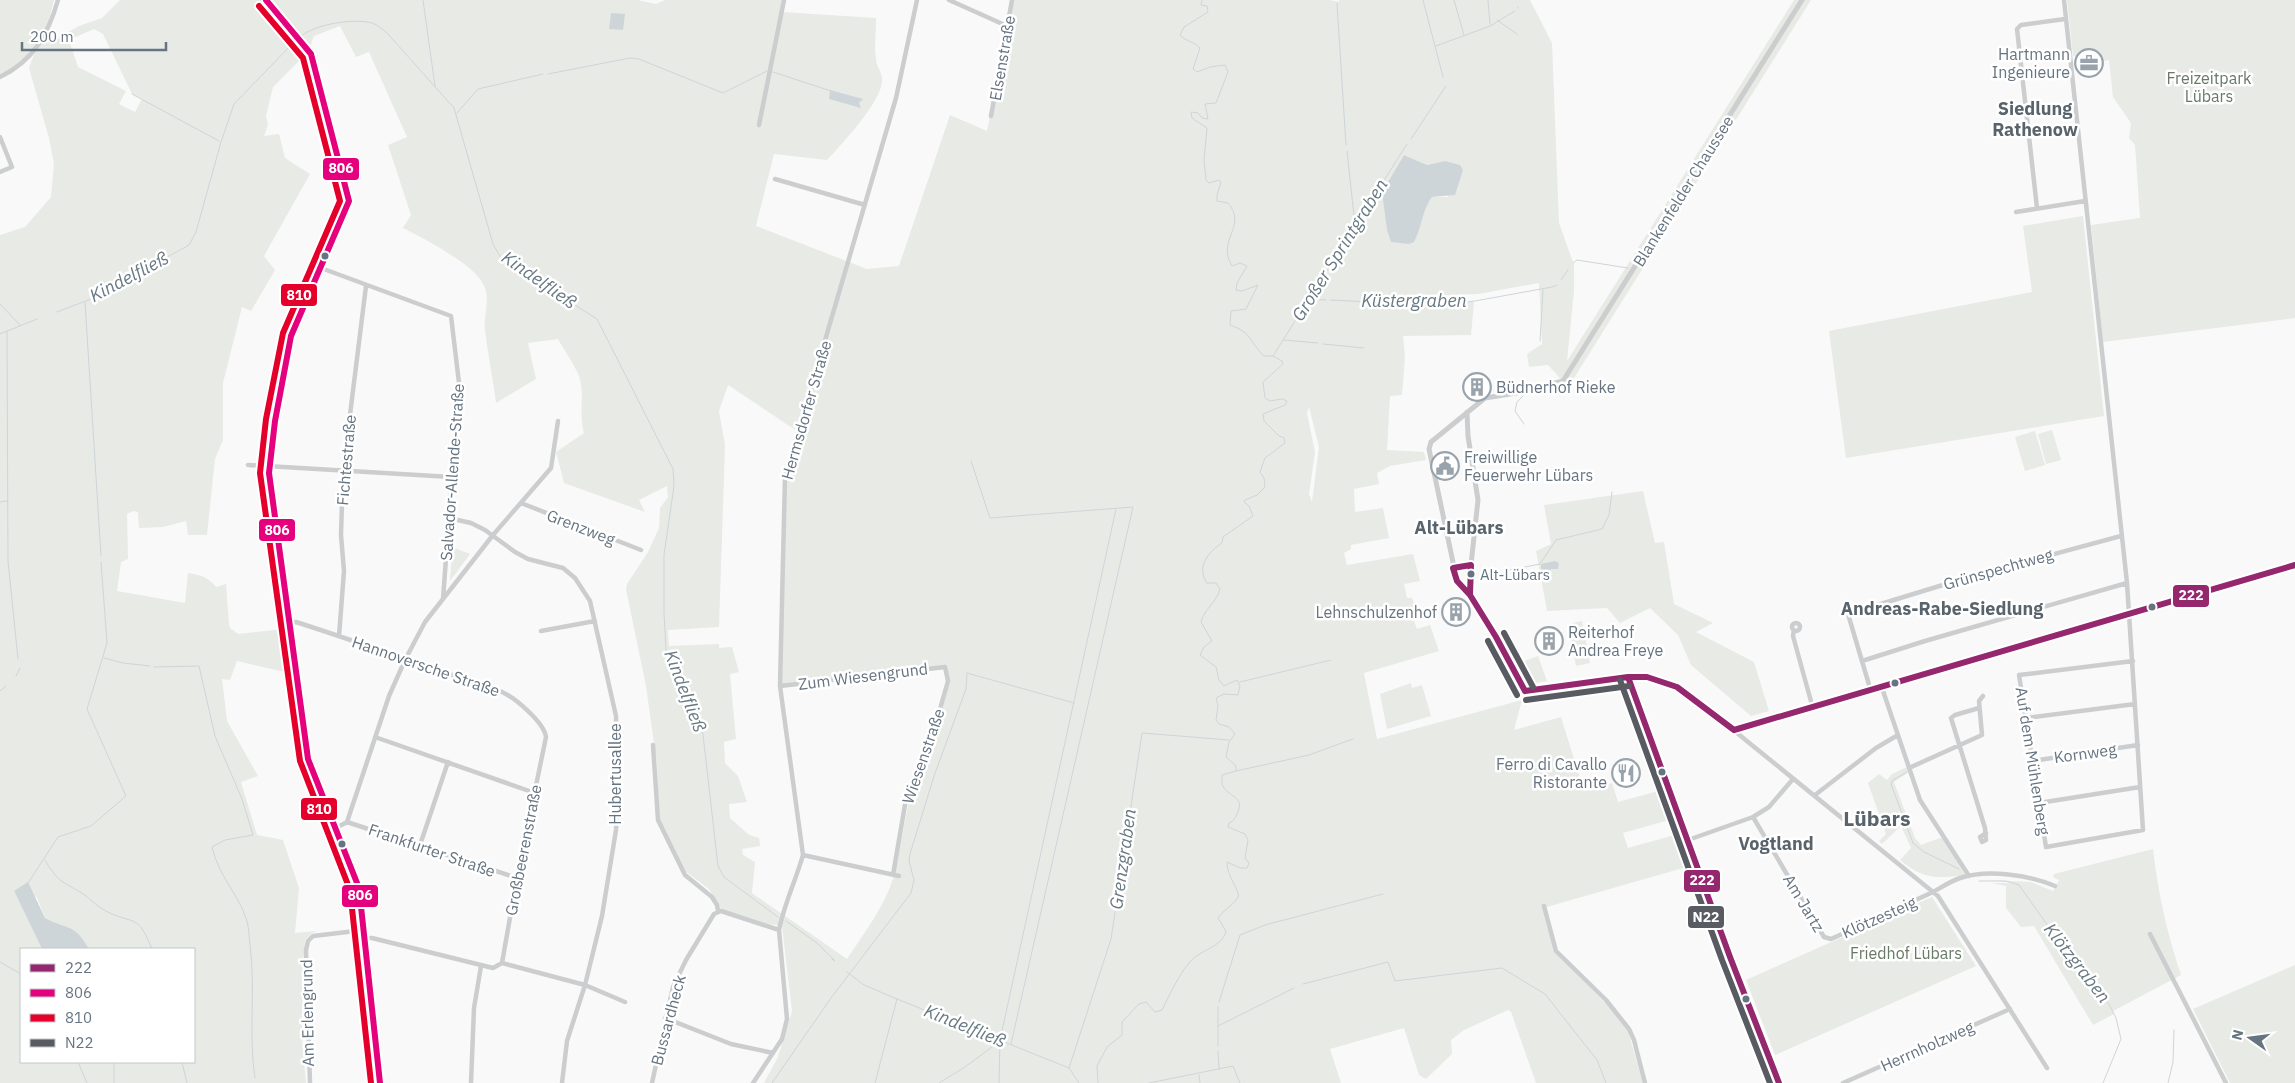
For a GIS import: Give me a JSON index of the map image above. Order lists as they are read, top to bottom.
{
  "streets": {
    "street": [
      "Elsenstraße",
      "Blankenfelder Chaussee",
      "Hermsdorfer Straße",
      "Fichtestraße",
      "Salvador-Allende-Straße",
      "Grenzweg",
      "Grünspechtweg",
      "Hannoversche Straße",
      "Zum Wiesengrund",
      "Kornweg",
      "Wiesenstraße",
      "Auf dem Mühlenberg",
      "Hubertusallee",
      "Frankfurter Straße",
      "Großbeerenstraße",
      "Am Jartz",
      "Klötzesteig",
      "Am Erlengrund",
      "Bussardheck",
      "Herrnholzweg"
    ]
  },
  "crossings": [
    ["Hermsdorfer Straße", "Zum Wiesengrund"],
    ["Hermsdorfer Straße", "Wiesenstraße"],
    ["Fichtestraße", "Salvador-Allende-Straße"],
    ["Fichtestraße", "Hannoversche Straße"],
    ["Salvador-Allende-Straße", "Hubertusallee"],
    ["Hannoversche Straße", "Großbeerenstraße"],
    ["Zum Wiesengrund", "Wiesenstraße"],
    ["Kornweg", "Auf dem Mühlenberg"],
    ["Frankfurter Straße", "Großbeerenstraße"],
    ["Am Jartz", "Klötzesteig"]
  ],
  "districts": [
    "Siedlung Rathenow",
    "Alt-Lübars",
    "Andreas-Rabe-Siedlung",
    "Lübars",
    "Vogtland"
  ],
  "water": [
    "Großer Sprintgraben",
    "Kindelfließ",
    "Küstergraben",
    "Grenzgraben",
    "Klötzgraben"
  ],
  "parks": ["Freizeitpark Lübars", "Friedhof Lübars"],
  "places": {
    "office": ["Hartmann Ingenieure"],
    "building": ["Büdnerhof Rieke", "Lehnschulzenhof", "Reiterhof Andrea Freye"],
    "public building": ["Freiwillige Feuerwehr Lübars"],
    "other": ["Alt-Lübars"],
    "restaurant": ["Ferro di Cavallo Ristorante"]
  },
  "lines": [
    "transit line 806",
    "transit line 810",
    "transit line 222",
    "transit line N22"
  ],
  "legend": [
    "222",
    "806",
    "810",
    "N22"
  ],
  "scale_bar": "200 m",
  "north": "left"
}
